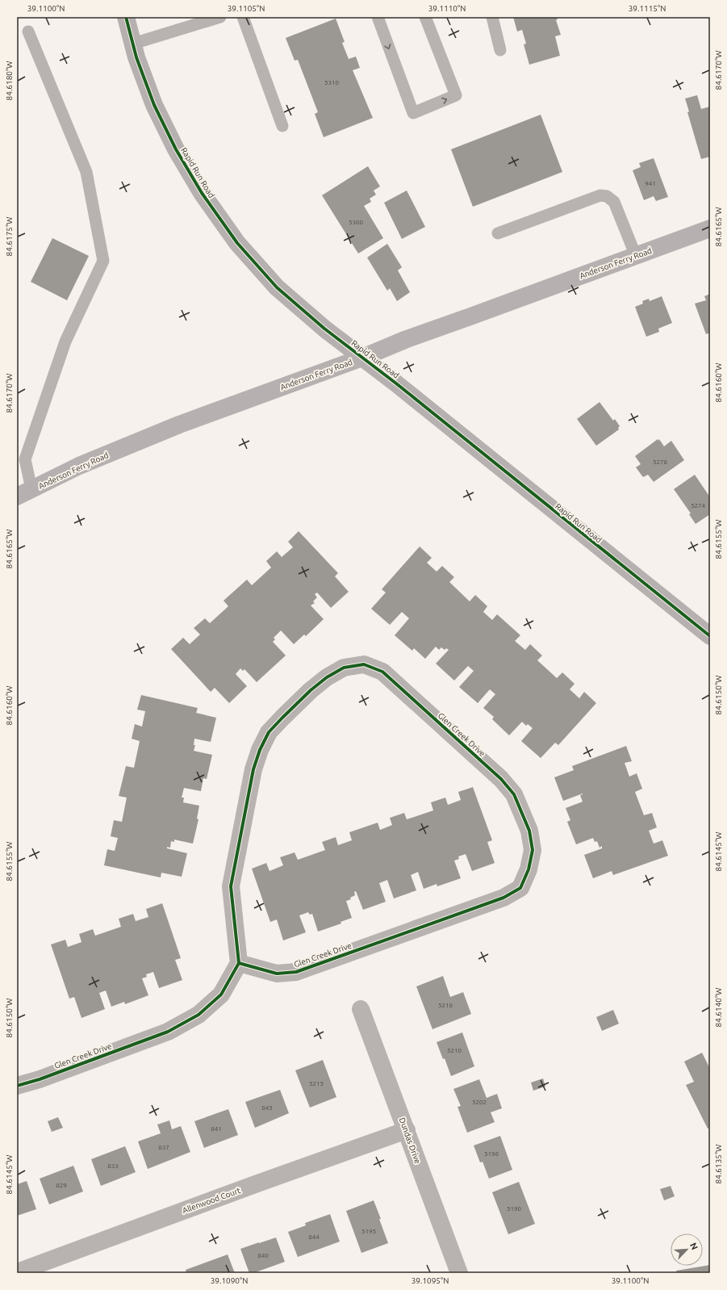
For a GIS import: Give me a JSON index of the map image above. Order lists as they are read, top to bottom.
{
  "streets": {
    "street": [
      "Rapid Run Road",
      "Anderson Ferry Road",
      "Glen Creek Drive",
      "Dundas Drive",
      "Allenwood Court"
    ]
  },
  "crossings": [
    ["Rapid Run Road", "Anderson Ferry Road"],
    ["Dundas Drive", "Allenwood Court"]
  ],
  "house_numbers": [
    "5310",
    "941",
    "5300",
    "5278",
    "5274",
    "5218",
    "5210",
    "5215",
    "5202",
    "845",
    "841",
    "837",
    "5196",
    "833",
    "829",
    "5190",
    "5195",
    "844",
    "840"
  ],
  "north": "top right",
  "coordinates": [
    "39.1100°N",
    "39.1105°N",
    "39.1110°N",
    "39.1115°N",
    "84.6170°W",
    "84.6180°W",
    "84.6165°W",
    "84.6175°W",
    "84.6160°W",
    "84.6155°W",
    "84.6150°W",
    "84.6145°W",
    "84.6140°W",
    "84.6135°W",
    "39.1090°N",
    "39.1095°N"
  ]
}
